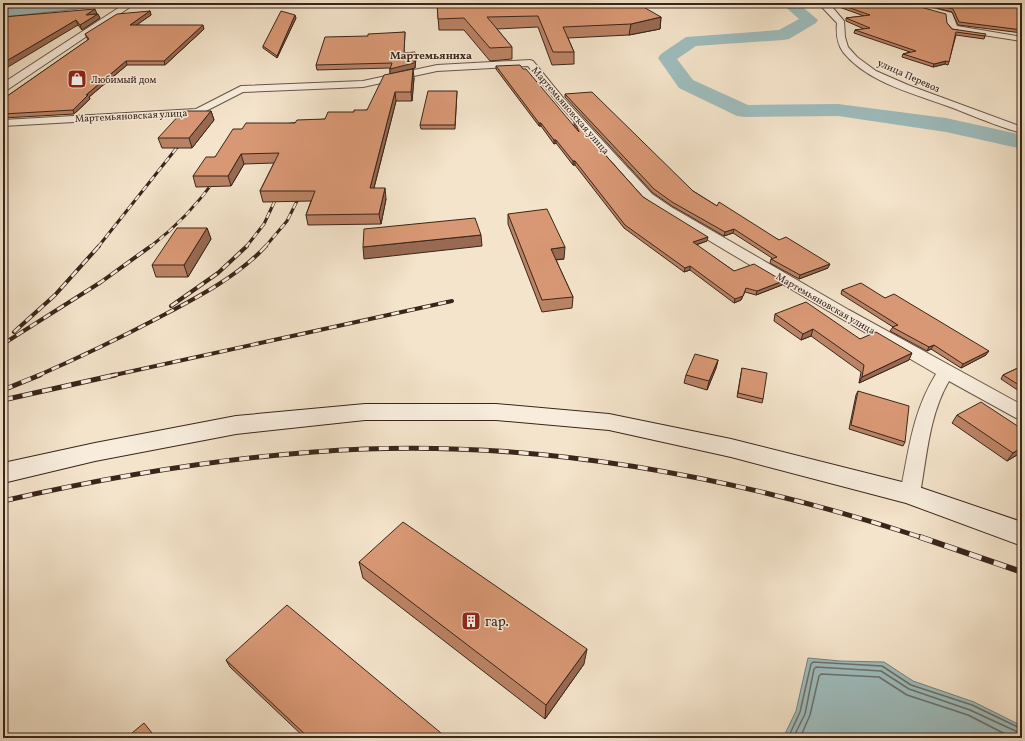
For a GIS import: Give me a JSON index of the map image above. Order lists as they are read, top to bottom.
{
  "streets": {
    "street": ["улица Перевоз", "Мартемьяновская улица"]
  },
  "districts": ["Мартемьяниха"],
  "places": {
    "shop": ["Любимый дом"],
    "building": ["гар."]
  }
}
